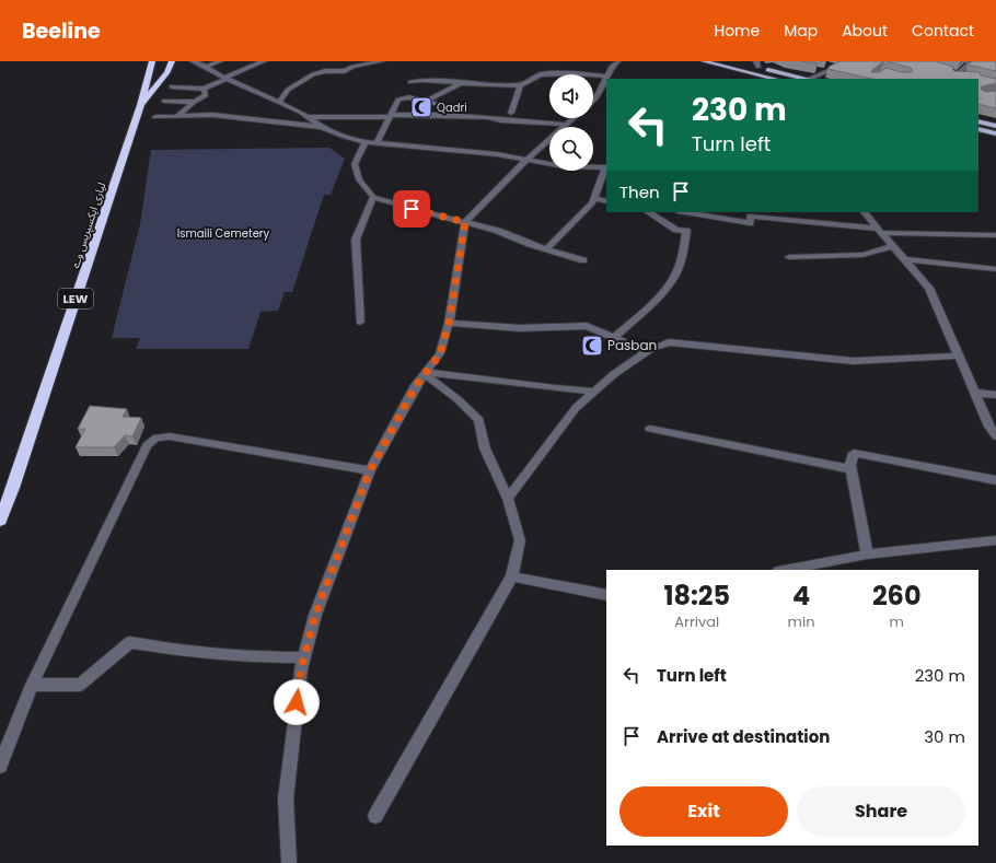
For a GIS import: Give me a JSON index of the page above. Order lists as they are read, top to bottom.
{
  "streets": {
    "highway": ["لیاری ایکسپریس وے", "LEW"]
  },
  "crossings": [
    ["لیاری ایکسپریس وے", "LEW"]
  ],
  "parks": ["Ismaili Cemetery"],
  "places": {
    "mosque": ["Qadri", "Pasban"]
  },
  "page": {
    "header": "Beeline",
    "nav": [
      "Home",
      "Map",
      "About",
      "Contact"
    ],
    "turn": ["230 m", "Turn left"],
    "then": "Then",
    "eta": [
      "18:25",
      "Arrival",
      "4",
      "min",
      "260",
      "m"
    ],
    "list": [
      {
        "name": "Turn left",
        "value": "230 m"
      },
      {
        "name": "Arrive at destination",
        "value": "30 m"
      }
    ],
    "buttons": ["Exit", "Share"]
  }
}
